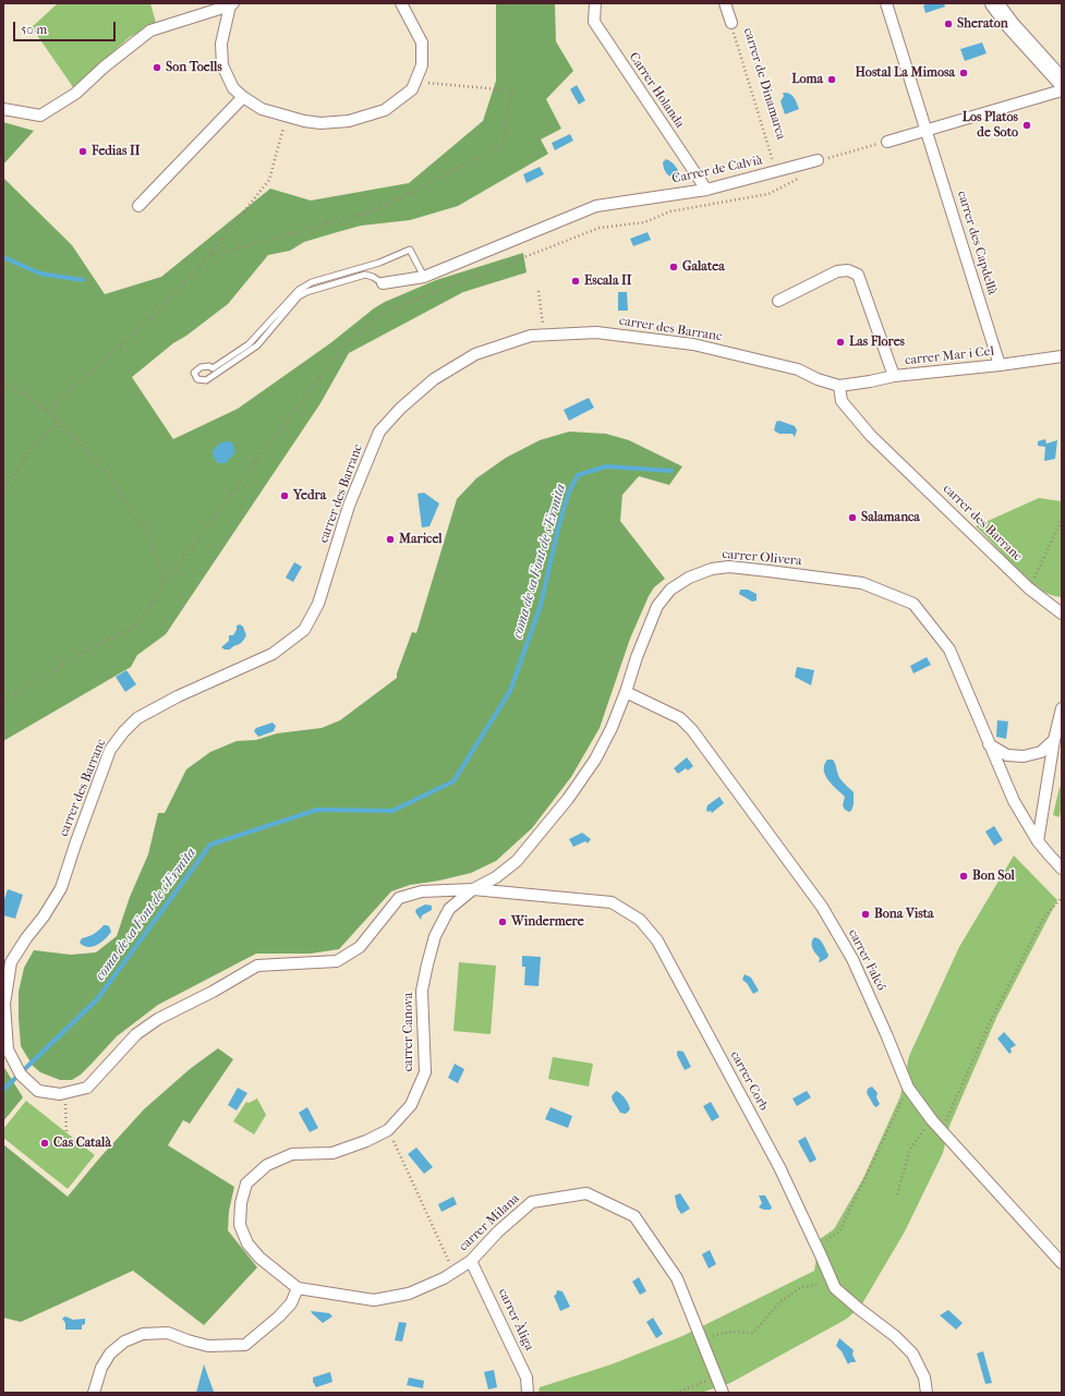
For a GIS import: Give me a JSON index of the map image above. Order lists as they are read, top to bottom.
{
  "streets": {
    "street": [
      "carrer de Dinamarca",
      "Carrer Holanda",
      "Carrer de Calvià",
      "carrer des Capdellà",
      "carrer des Barranc",
      "carrer Mar i Cel",
      "carrer Olivera",
      "carrer Falcó",
      "carrer Canova",
      "carrer Corb",
      "carrer Milana",
      "carrer Àliga"
    ]
  },
  "crossings": [
    ["carrer de Dinamarca", "Carrer de Calvià"],
    ["Carrer Holanda", "Carrer de Calvià"],
    ["carrer des Capdellà", "carrer Mar i Cel"],
    ["carrer des Barranc", "carrer Mar i Cel"],
    ["carrer Olivera", "carrer Falcó"],
    ["carrer Olivera", "carrer Canova"],
    ["carrer Olivera", "carrer Corb"],
    ["carrer Canova", "carrer Corb"],
    ["carrer Canova", "carrer Milana"],
    ["carrer Milana", "carrer Àliga"]
  ],
  "water": ["coma de sa Font de s'Ermita"],
  "places": [
    "Sheraton",
    "Son Toells",
    "Hostal La Mimosa",
    "Loma",
    "Los Platos de Soto",
    "Fedias II",
    "Galatea",
    "Escala II",
    "Las Flores",
    "Yedra",
    "Salamanca",
    "Maricel",
    "Bon Sol",
    "Bona Vista",
    "Windermere",
    "Cas Català"
  ],
  "scale_bar": "50 m"
}
